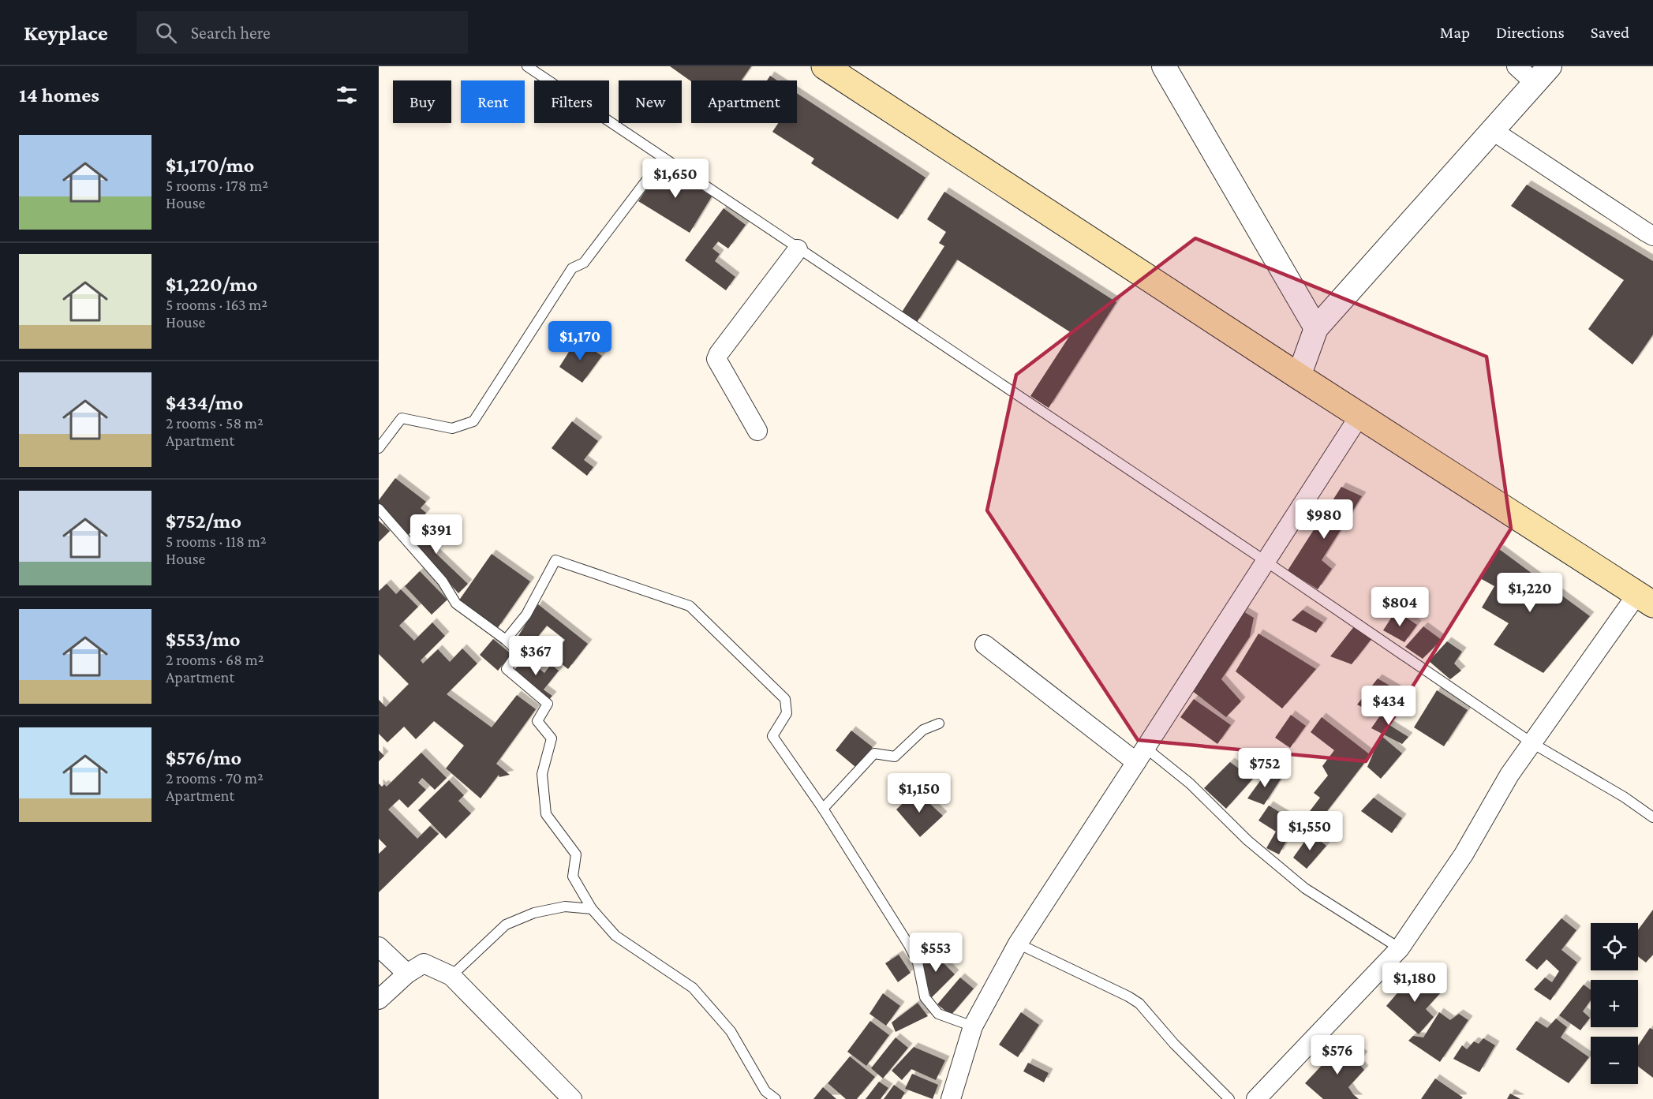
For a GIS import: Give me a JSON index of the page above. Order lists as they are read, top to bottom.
{
  "page": {
    "header": "Keyplace",
    "search": "Search here",
    "nav": ["Map", "Directions", "Saved"],
    "heading": "14 homes",
    "chip": [
      "Buy",
      "Rent",
      "Filters",
      "New",
      "Apartment"
    ],
    "list": [
      {
        "name": "$1,170/mo",
        "note": "5 rooms · 178 m² · House"
      },
      {
        "name": "$1,220/mo",
        "note": "5 rooms · 163 m² · House"
      },
      {
        "name": "$434/mo",
        "note": "2 rooms · 58 m² · Apartment"
      },
      {
        "name": "$752/mo",
        "note": "5 rooms · 118 m² · House"
      },
      {
        "name": "$553/mo",
        "note": "2 rooms · 68 m² · Apartment"
      },
      {
        "name": "$576/mo",
        "note": "2 rooms · 70 m² · Apartment"
      }
    ],
    "price": [
      "$1,650",
      "$1,170",
      "$980",
      "$391",
      "$1,220",
      "$804",
      "$367",
      "$434",
      "$752",
      "$1,150",
      "$1,550",
      "$553",
      "$1,180",
      "$576"
    ],
    "map_buttons": ["+", "−"]
  }
}
